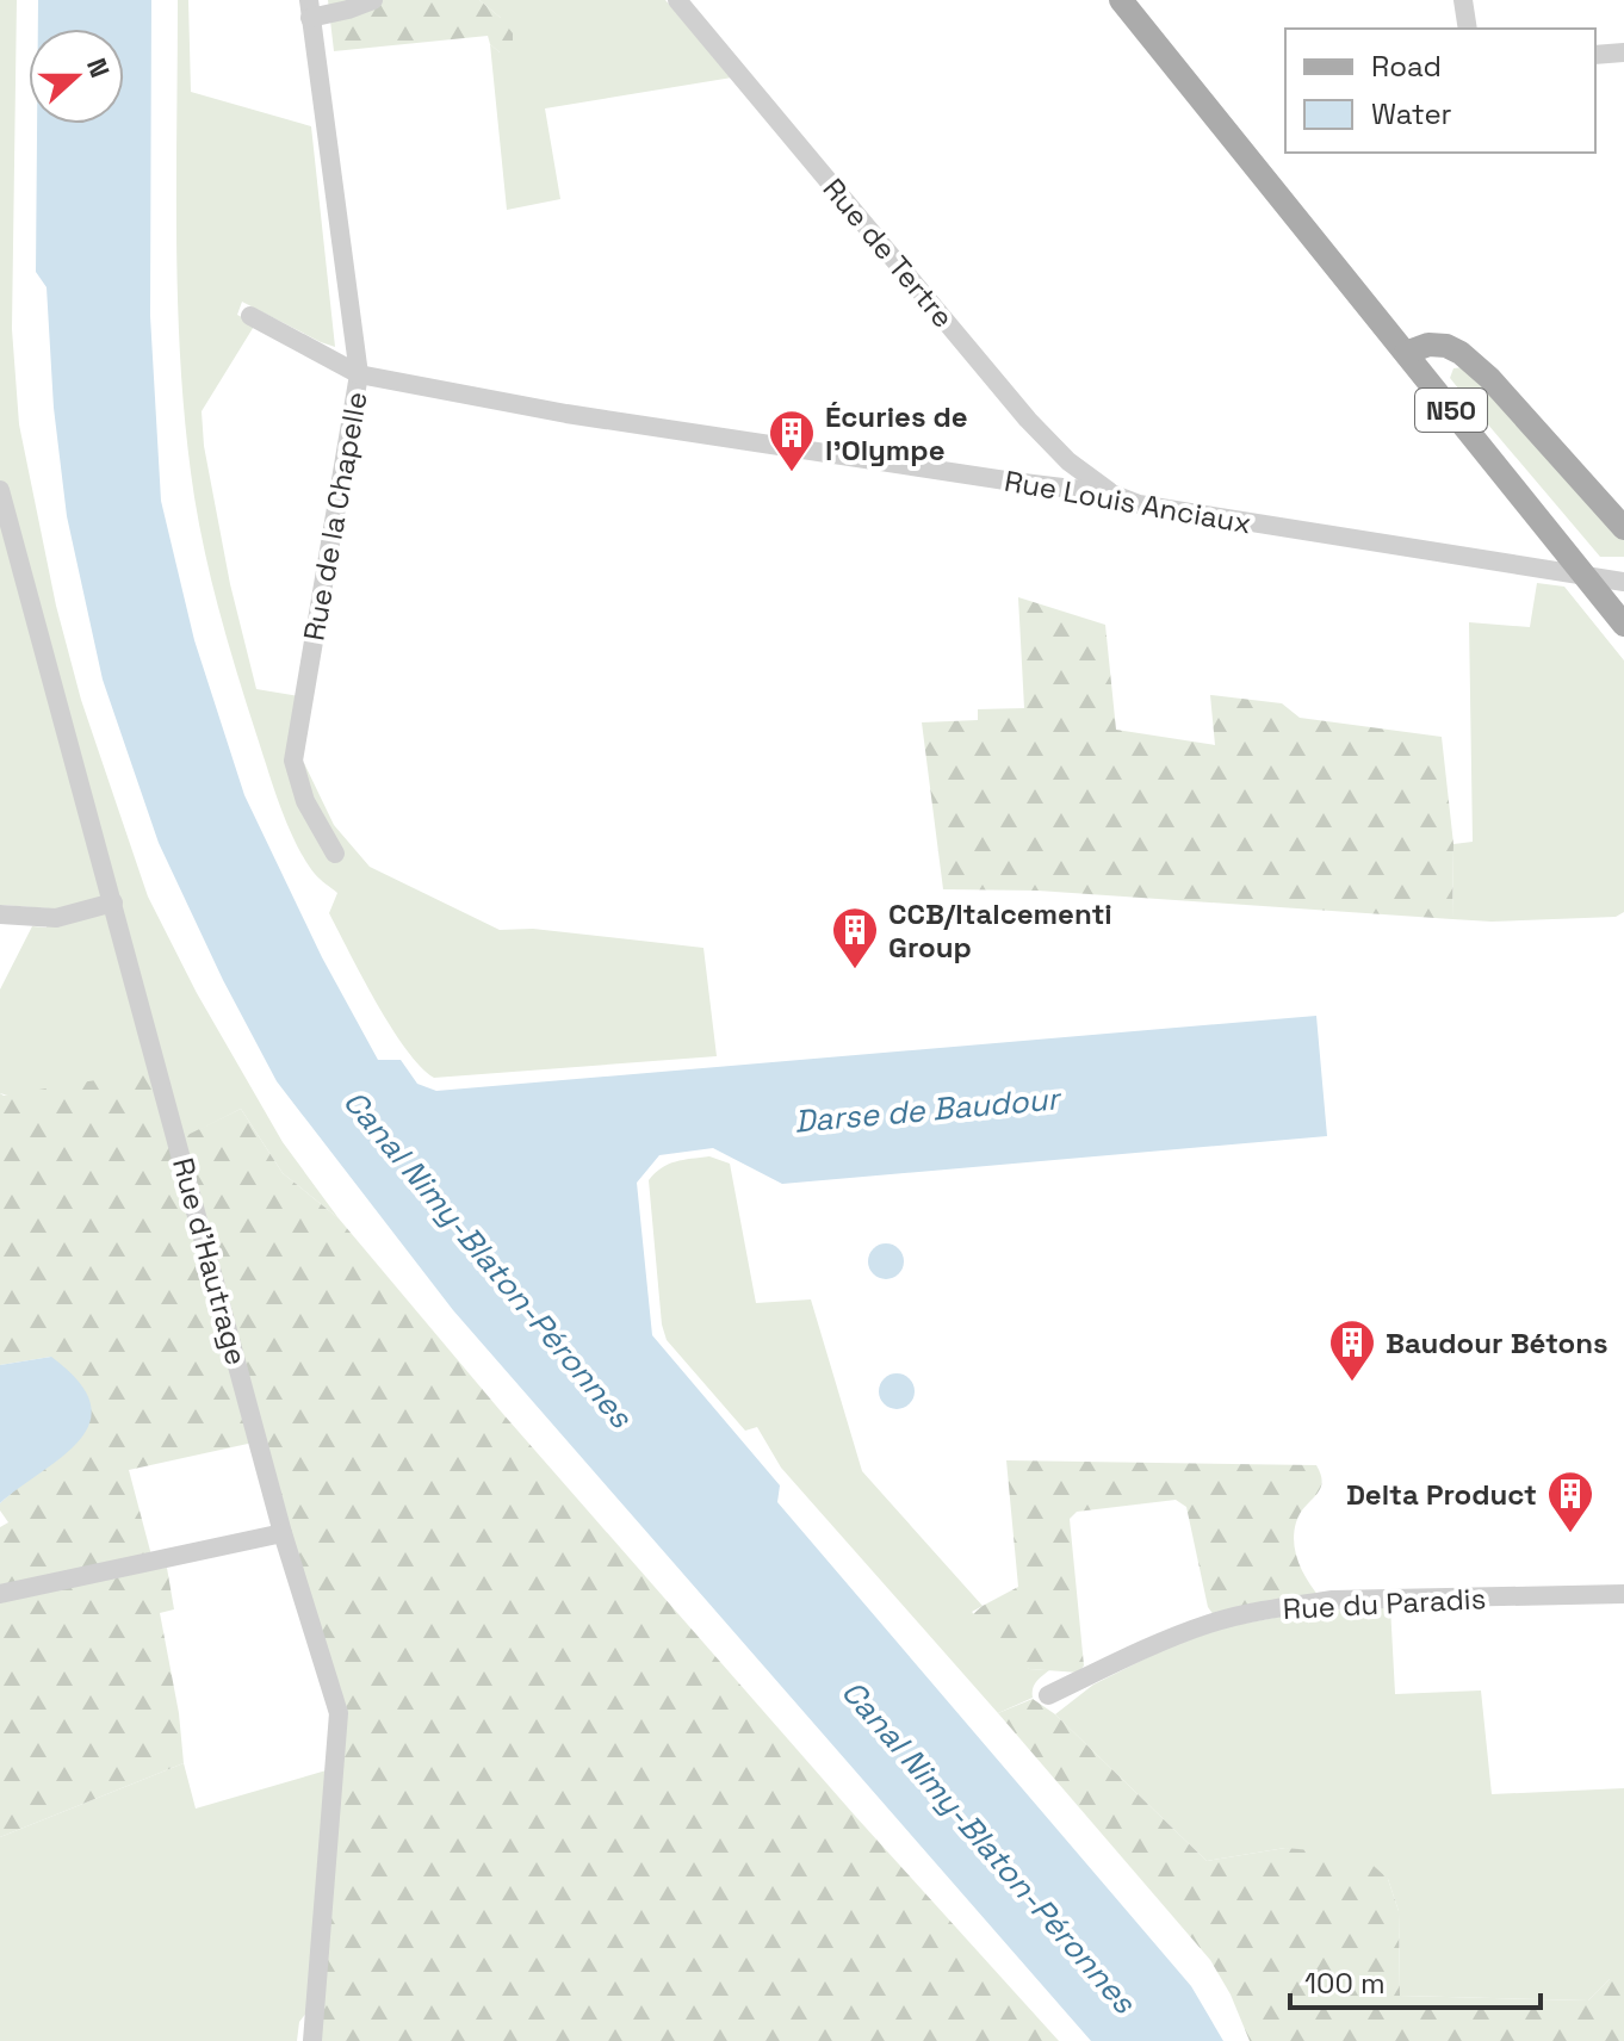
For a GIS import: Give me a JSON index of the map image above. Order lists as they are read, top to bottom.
{
  "streets": {
    "main road": ["N50"],
    "street": [
      "Rue de Tertre",
      "Rue Louis Anciaux",
      "Rue de la Chapelle",
      "Rue d'Hautrage",
      "Rue du Paradis"
    ]
  },
  "crossings": [
    ["Rue de Tertre", "Rue Louis Anciaux"],
    ["Rue Louis Anciaux", "Rue de la Chapelle"]
  ],
  "water": ["Darse de Baudour", "Canal Nimy-Blaton-Péronnes"],
  "places": {
    "building": [
      "Écuries de l'Olympe",
      "CCB/Italcementi Group",
      "Baudour Bétons",
      "Delta Product"
    ]
  },
  "legend": ["Road", "Water"],
  "scale_bar": "100 m",
  "north": "right"
}
